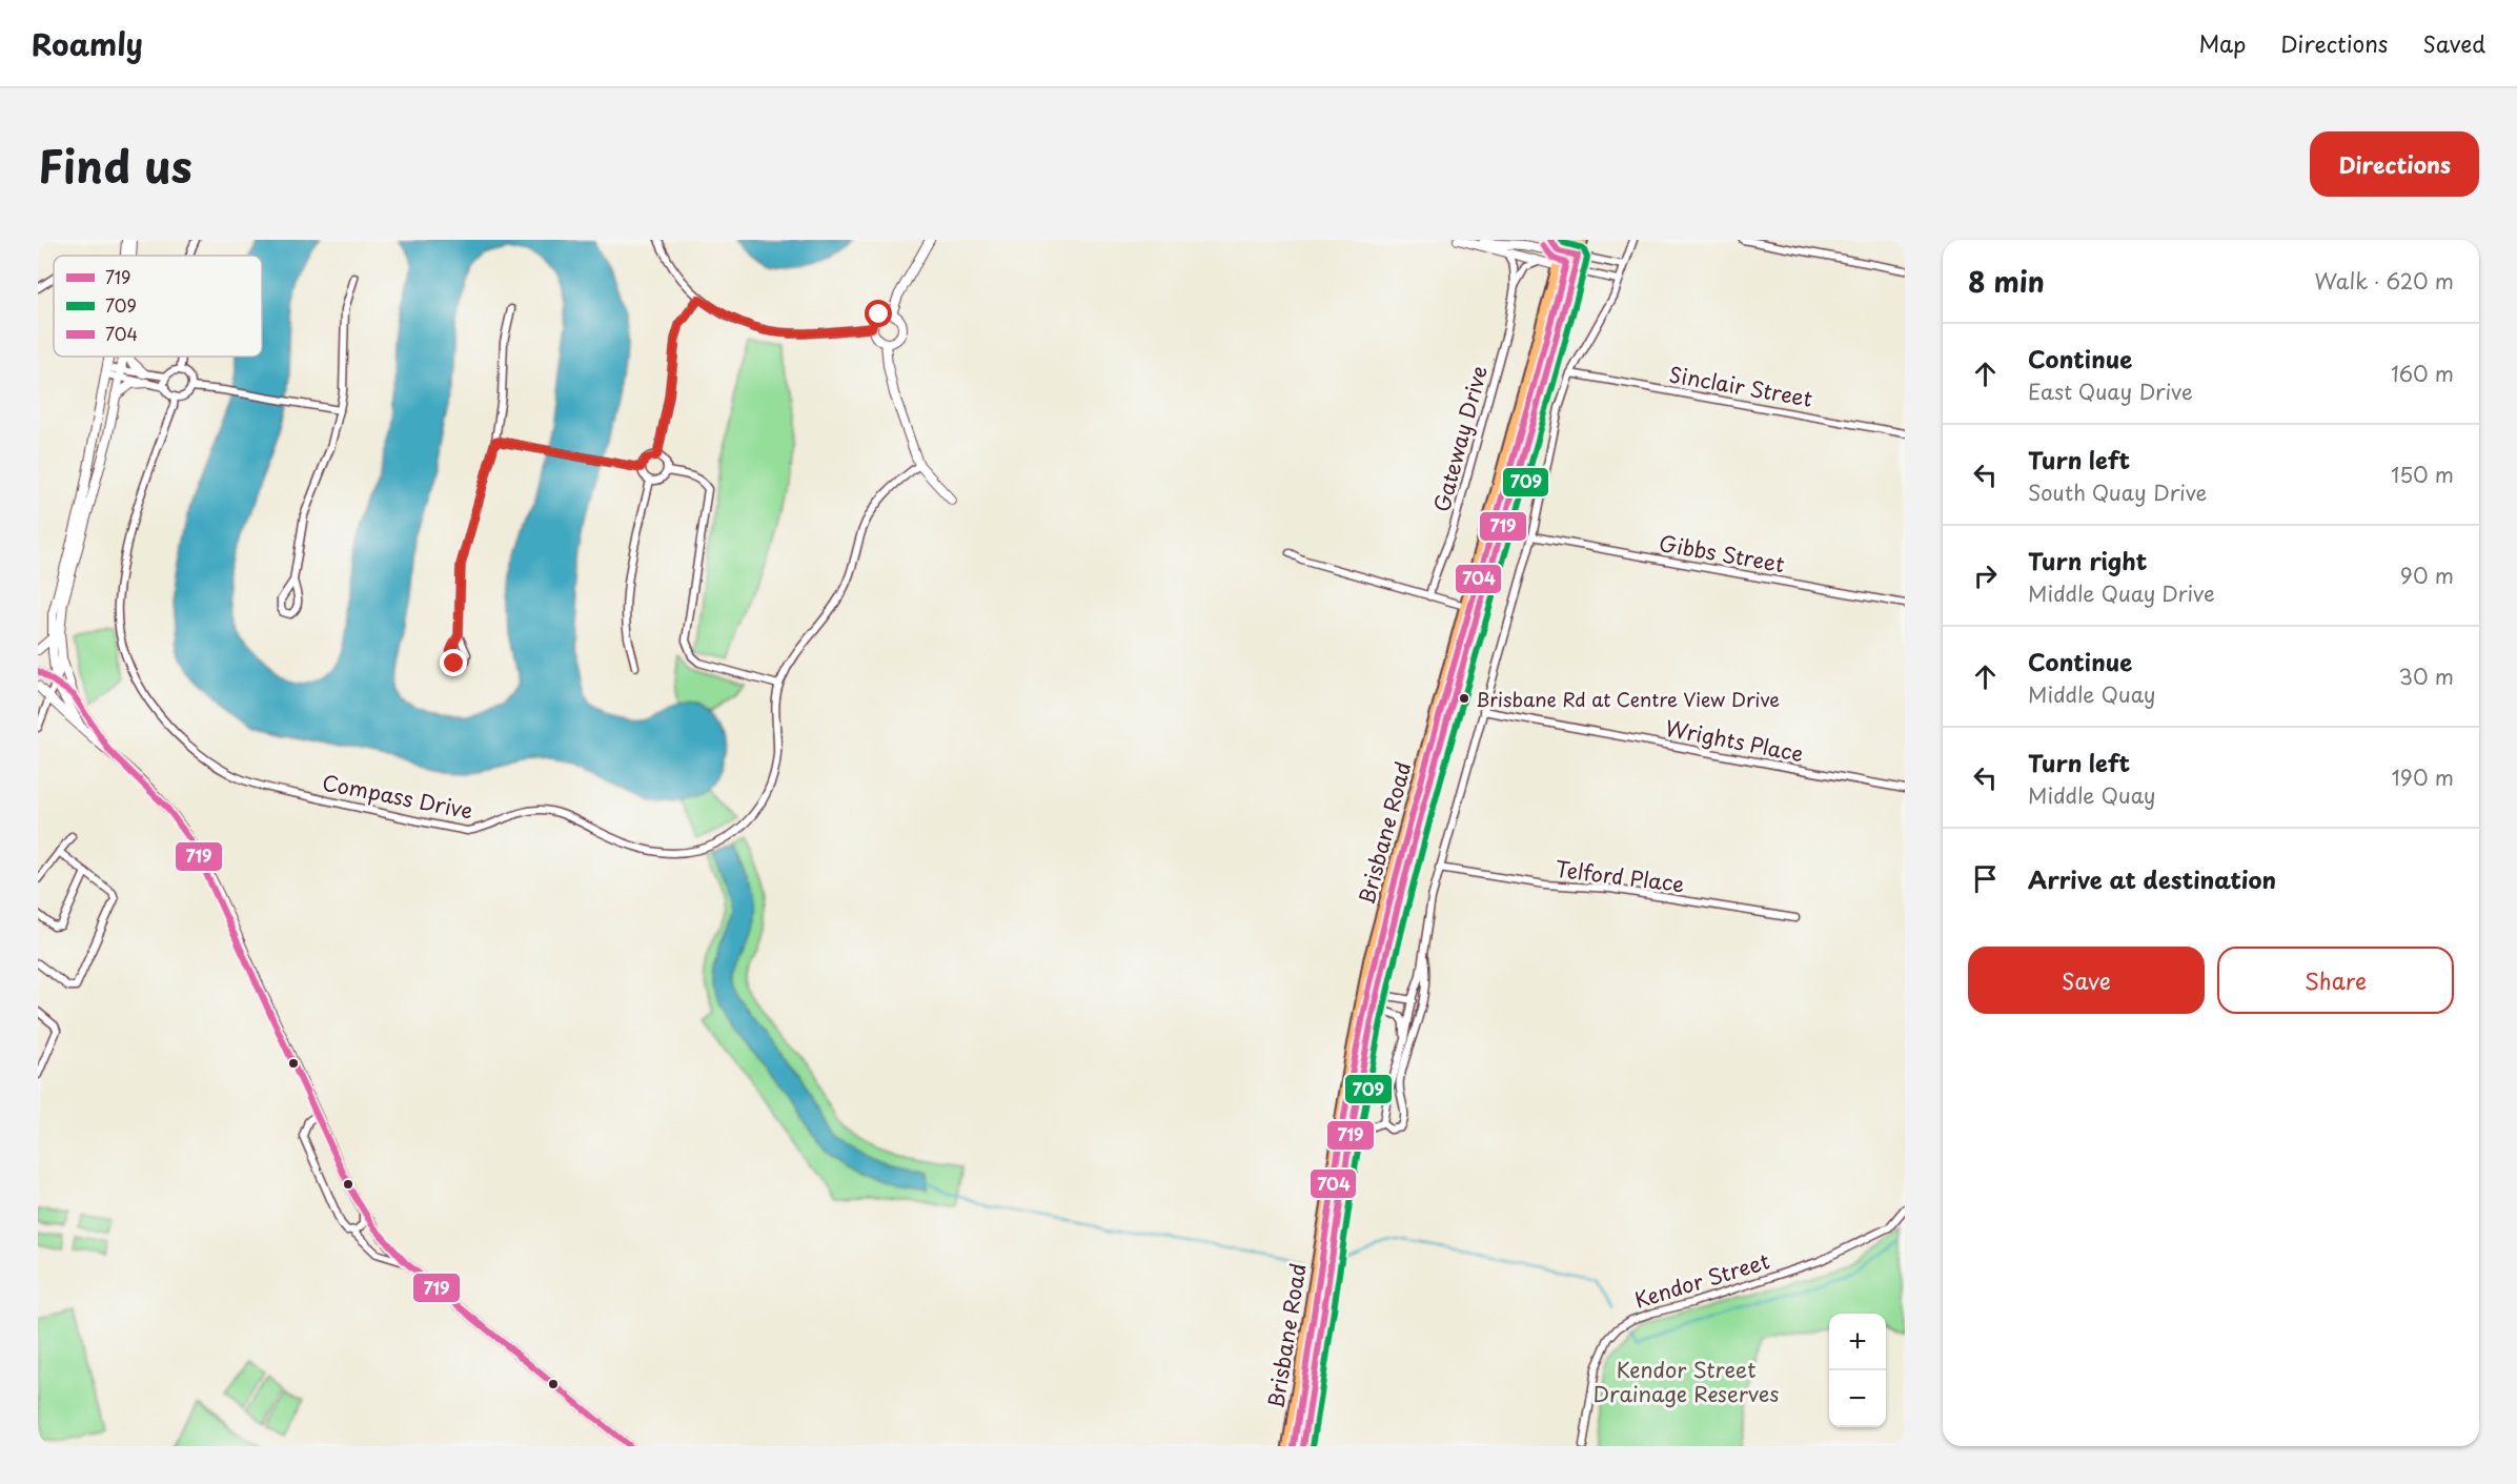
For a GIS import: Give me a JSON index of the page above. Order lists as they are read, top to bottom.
{
  "streets": {
    "highway": ["Brisbane Road"],
    "street": [
      "Sinclair Street",
      "Gateway Drive",
      "Gibbs Street",
      "Wrights Place",
      "Compass Drive",
      "Telford Place",
      "Kendor Street"
    ]
  },
  "parks": ["Kendor Street Drainage Reserves"],
  "places": ["Brisbane Rd at Centre View Drive"],
  "lines": ["transit line 719", "transit line 709", "transit line 704"],
  "legend": ["719", "709", "704"],
  "page": {
    "header": "Roamly",
    "nav": ["Map", "Directions", "Saved"],
    "title": "Find us",
    "buttons": [
      "Directions",
      ["Save", "Share"]
    ],
    "heading": ["8 min", "Walk · 620 m"],
    "list": [
      ["Continue", "East Quay Drive", "160 m"],
      ["Turn left", "South Quay Drive", "150 m"],
      ["Turn right", "Middle Quay Drive", "90 m"],
      ["Continue", "Middle Quay", "30 m"],
      ["Turn left", "Middle Quay", "190 m"],
      "Arrive at destination"
    ],
    "map_buttons": ["+", "−"]
  }
}
